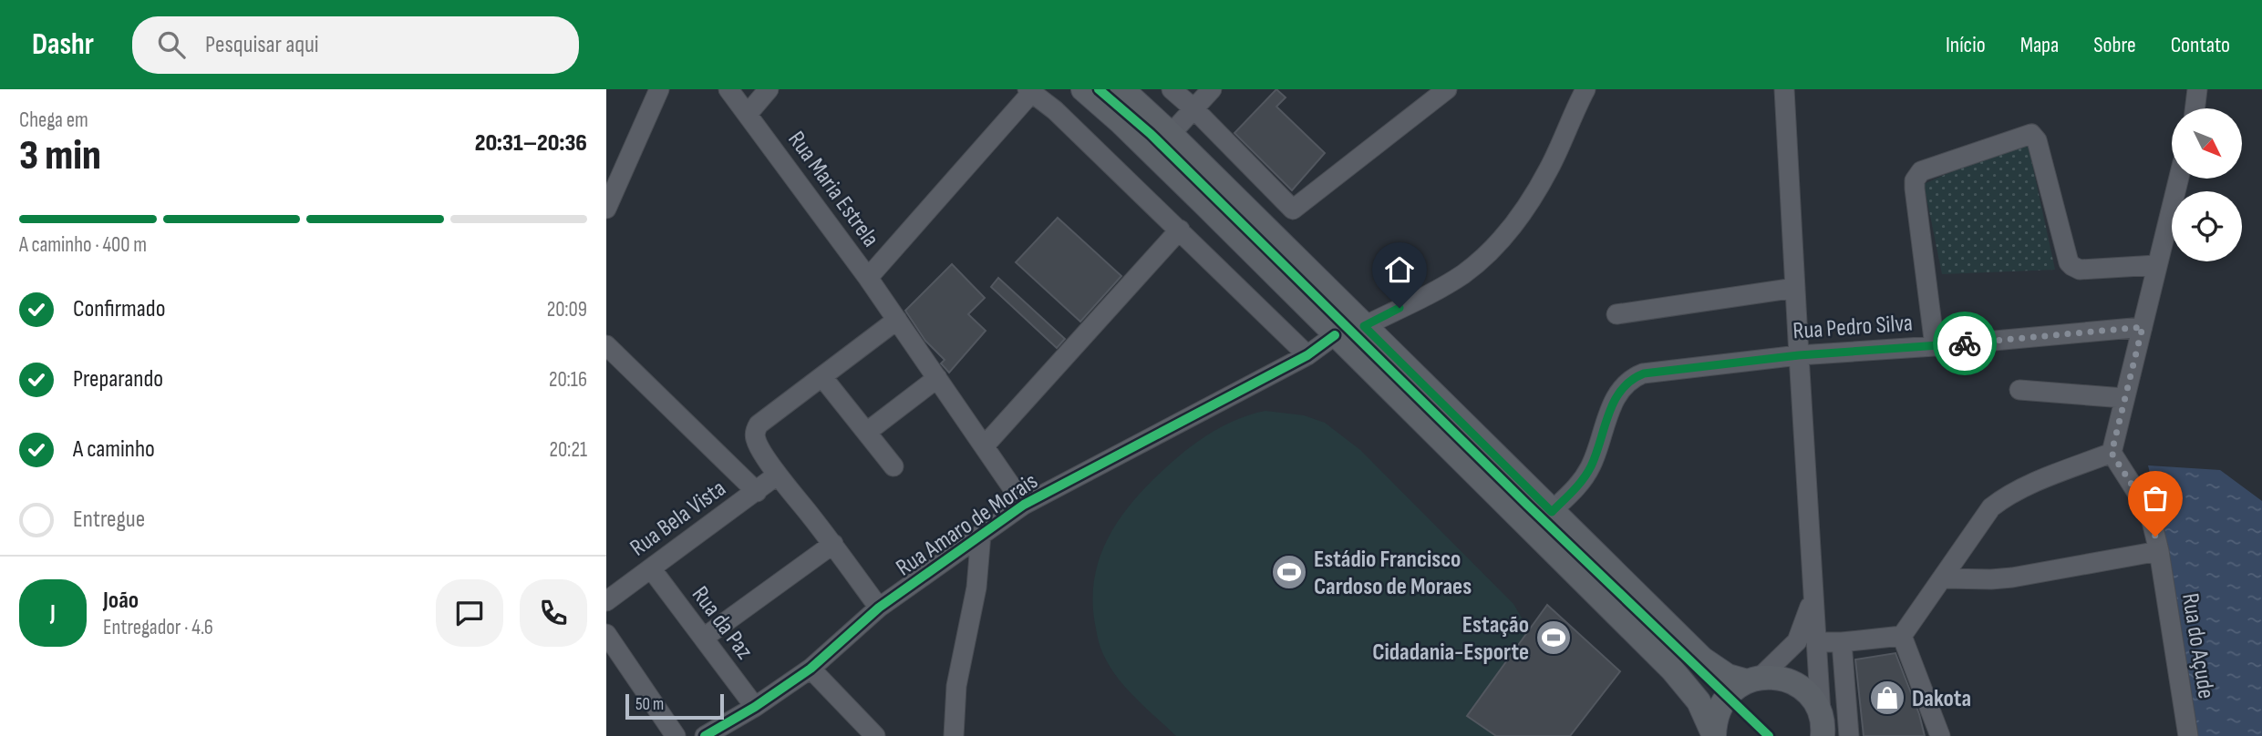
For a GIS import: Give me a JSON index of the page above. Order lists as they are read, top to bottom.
{
  "streets": {
    "street": [
      "Rua Maria Estrela",
      "Rua Pedro Silva",
      "Rua Bela Vista",
      "Rua Amaro de Morais",
      "Rua da Paz",
      "Rua do Açude"
    ]
  },
  "crossings": [
    ["Rua Maria Estrela", "Rua Amaro de Morais"],
    ["Rua Bela Vista", "Rua da Paz"],
    ["Rua Amaro de Morais", "Rua da Paz"]
  ],
  "places": {
    "sports": ["Estádio Francisco Cardoso de Moraes", "Estação Cidadania-Esporte"],
    "shop": ["Dakota"]
  },
  "scale_bar": "50 m",
  "north": "bottom right",
  "page": {
    "header": "Dashr",
    "search": "Pesquisar aqui",
    "nav": [
      "Início",
      "Mapa",
      "Sobre",
      "Contato"
    ],
    "heading": ["3 min", "Chega em", "20:31–20:36"],
    "panel": ["João", "Entregador · 4.6"],
    "bar": "A caminho · 400 m",
    "list": [
      ["Confirmado", "20:09"],
      ["Preparando", "20:16"],
      ["A caminho", "20:21"],
      "Entregue"
    ],
    "round": "J",
    "scale": "50 m"
  }
}
